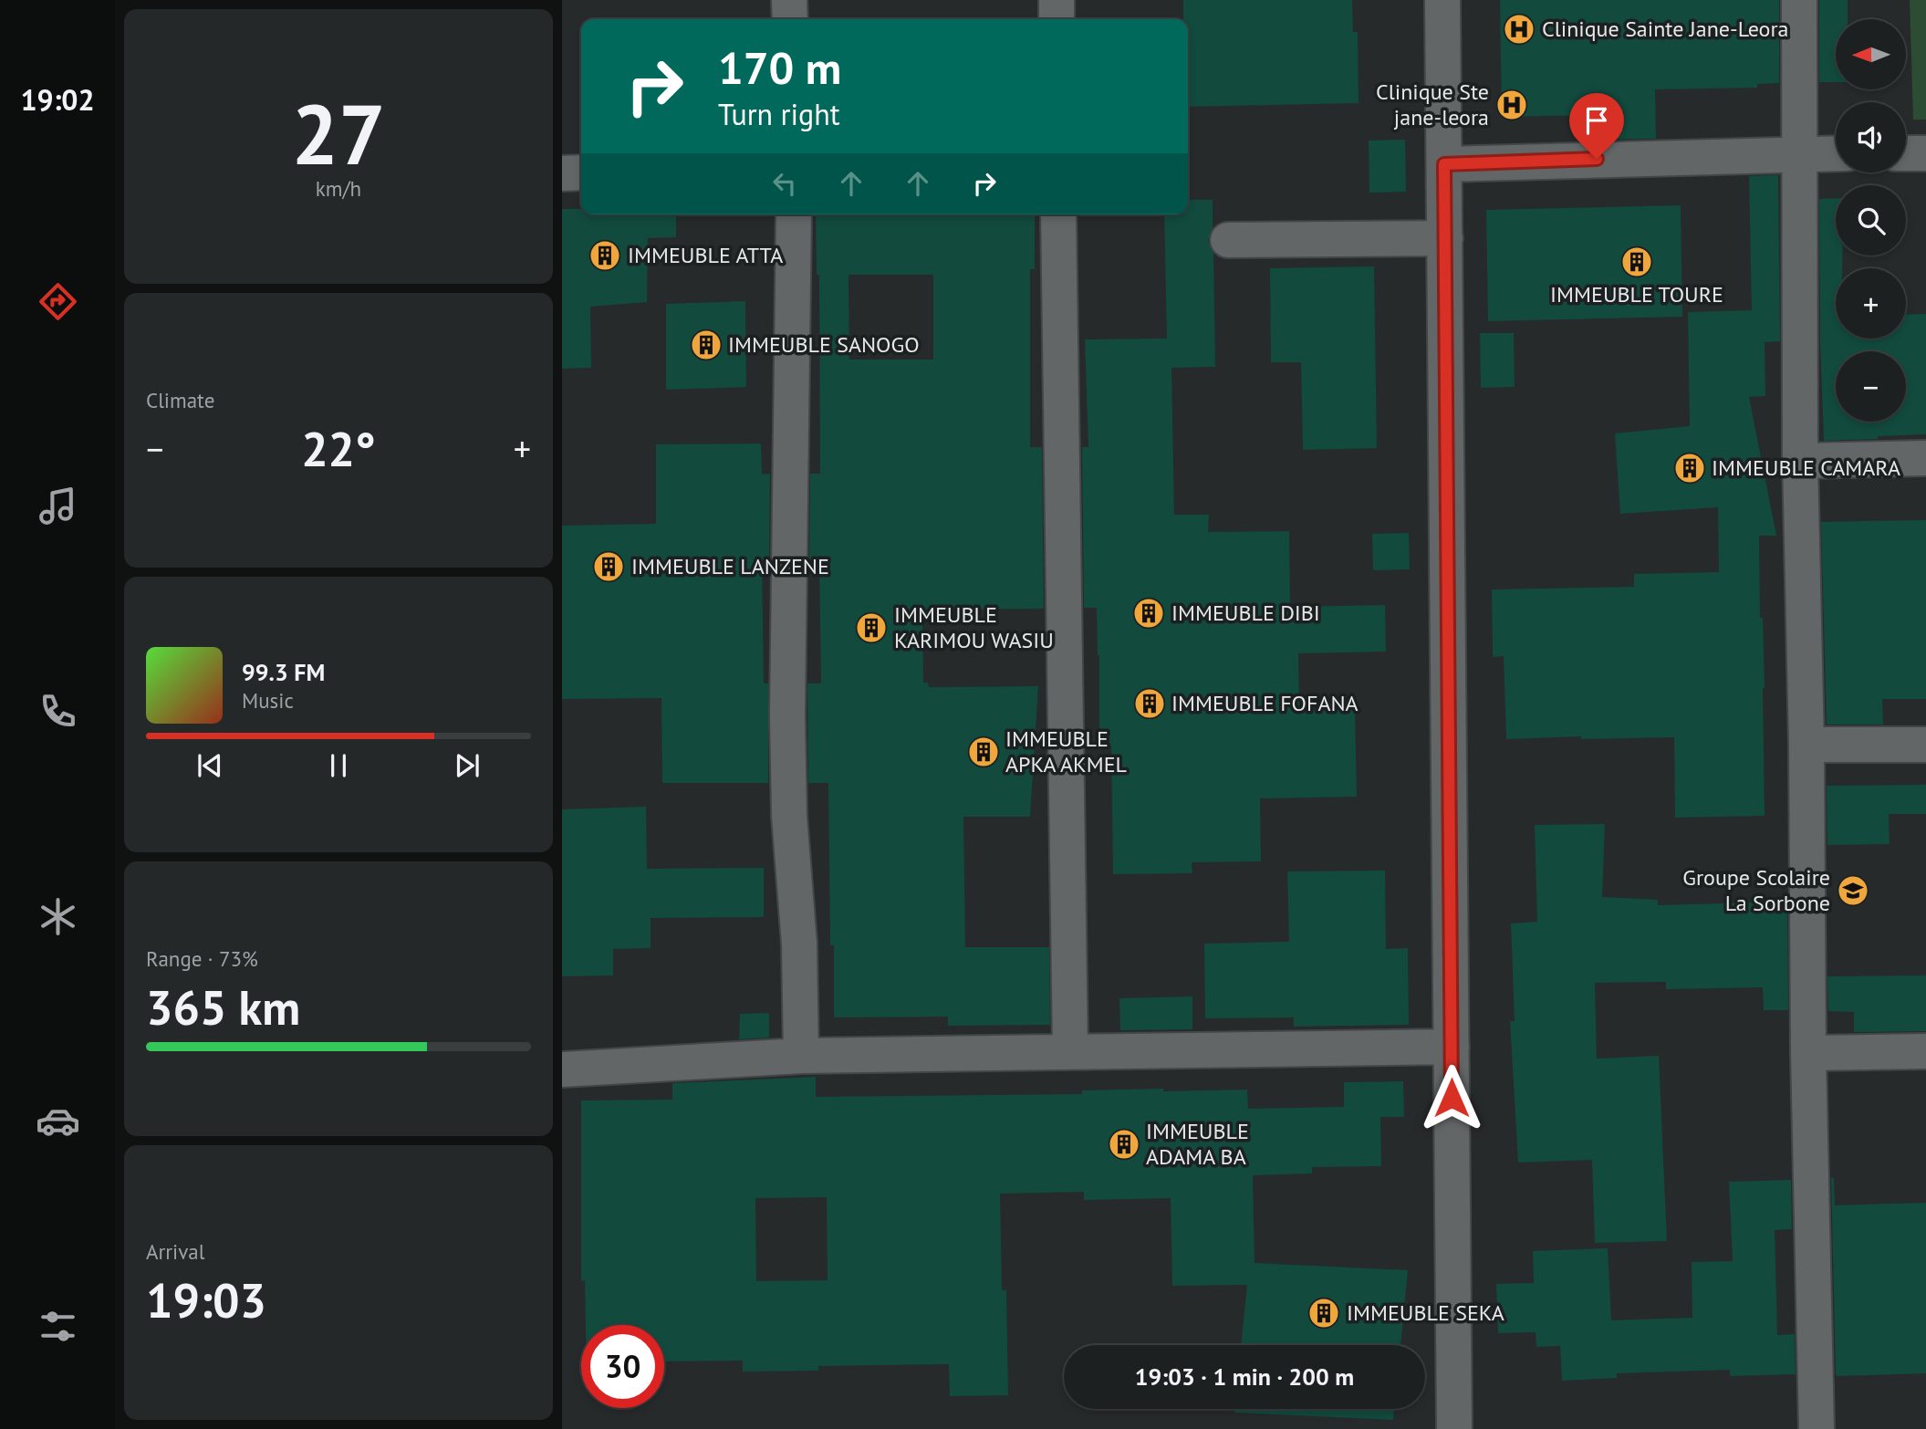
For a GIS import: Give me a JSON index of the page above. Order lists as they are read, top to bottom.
{
  "places": {
    "hospital": ["Clinique Sainte Jane-Leora", "Clinique Ste jane-leora"],
    "building": [
      "IMMEUBLE ATTA",
      "IMMEUBLE TOURE",
      "IMMEUBLE SANOGO",
      "IMMEUBLE CAMARA",
      "IMMEUBLE LANZENE",
      "IMMEUBLE DIBI",
      "IMMEUBLE KARIMOU WASIU",
      "IMMEUBLE FOFANA",
      "IMMEUBLE APKA AKMEL",
      "IMMEUBLE ADAMA BA",
      "IMMEUBLE SEKA"
    ],
    "school or university": ["Groupe Scolaire La Sorbone"]
  },
  "north": "left",
  "page": {
    "tabs": "19:02",
    "tile": [
      ["27", "km/h"],
      "Climate",
      ["Range · 73%", "365 km"],
      ["Arrival", "19:03"]
    ],
    "map_buttons": ["+", "−"],
    "turn": ["170 m", "Turn right"],
    "heat": ["−", "22°", "+"],
    "song": ["99.3 FM", "Music"],
    "limit": "30",
    "trip": "19:03 · 1 min · 200 m"
  }
}
